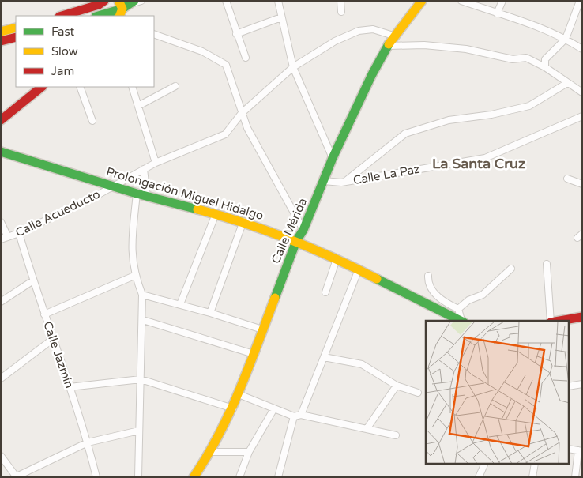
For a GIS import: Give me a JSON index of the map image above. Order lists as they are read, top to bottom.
{
  "streets": {
    "street": [
      "Calle La Paz",
      "Prolongación Miguel Hidalgo",
      "Calle Acueducto",
      "Calle Mérida",
      "Calle Jazmín"
    ]
  },
  "crossings": [
    ["Calle La Paz", "Calle Mérida"],
    ["Prolongación Miguel Hidalgo", "Calle Acueducto"],
    ["Prolongación Miguel Hidalgo", "Calle Mérida"],
    ["Calle Acueducto", "Calle Mérida"],
    ["Calle Acueducto", "Calle Jazmín"]
  ],
  "districts": ["La Santa Cruz"],
  "legend": ["Fast", "Slow", "Jam"]
}
